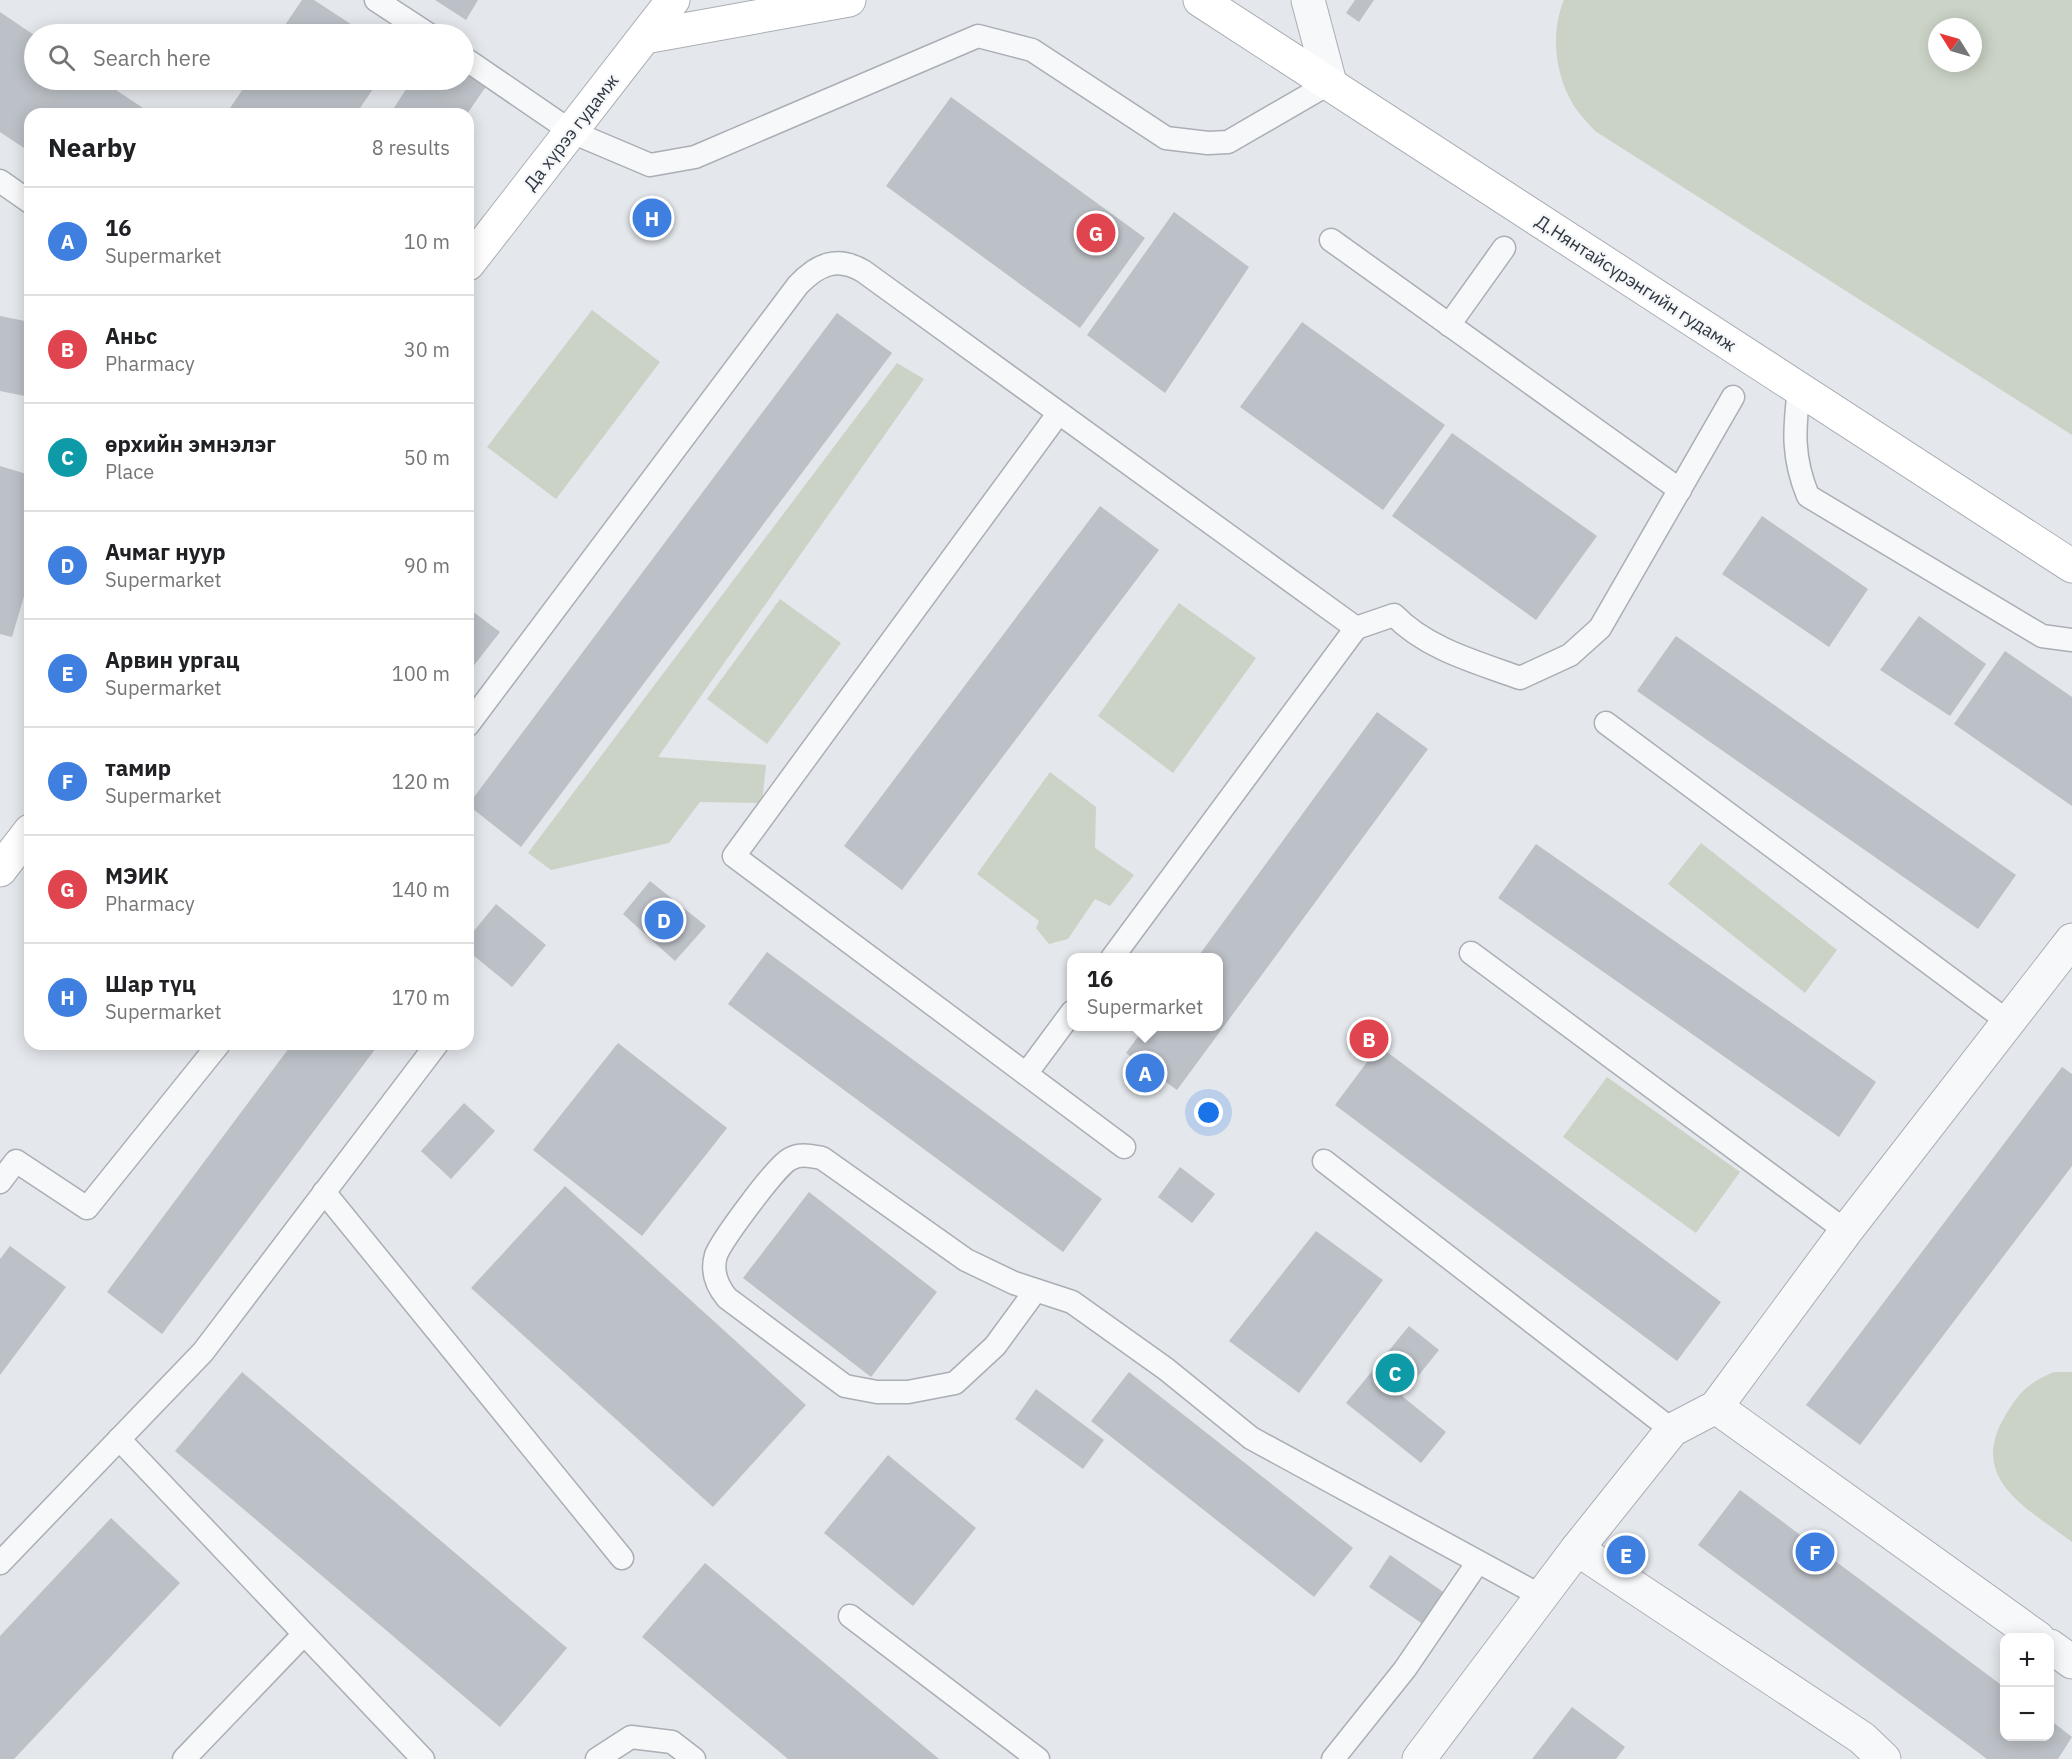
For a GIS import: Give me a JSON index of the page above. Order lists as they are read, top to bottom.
{
  "streets": {
    "main road": ["Да хүрээ гудамж", "Д.Нянтайсүрэнгийн гудамж"]
  },
  "north": "top left",
  "page": {
    "search": "Search here",
    "heading": ["Nearby", "8 results"],
    "list": [
      {
        "mark": "A",
        "name": "16",
        "note": "Supermarket",
        "value": "10 m"
      },
      {
        "mark": "B",
        "name": "Аньс",
        "note": "Pharmacy",
        "value": "30 m"
      },
      {
        "mark": "C",
        "name": "өрхийн эмнэлэг",
        "note": "Place",
        "value": "50 m"
      },
      {
        "mark": "D",
        "name": "Ачмаг нуур",
        "note": "Supermarket",
        "value": "90 m"
      },
      {
        "mark": "E",
        "name": "Арвин ургац",
        "note": "Supermarket",
        "value": "100 m"
      },
      {
        "mark": "F",
        "name": "тамир",
        "note": "Supermarket",
        "value": "120 m"
      },
      {
        "mark": "G",
        "name": "МЭИК",
        "note": "Pharmacy",
        "value": "140 m"
      },
      {
        "mark": "H",
        "name": "Шар түц",
        "note": "Supermarket",
        "value": "170 m"
      }
    ],
    "pins": [
      "H",
      "G",
      "D",
      "B",
      "A",
      "C",
      "F",
      "E"
    ],
    "popup": ["16", "Supermarket"],
    "map_buttons": ["+", "−"]
  }
}
